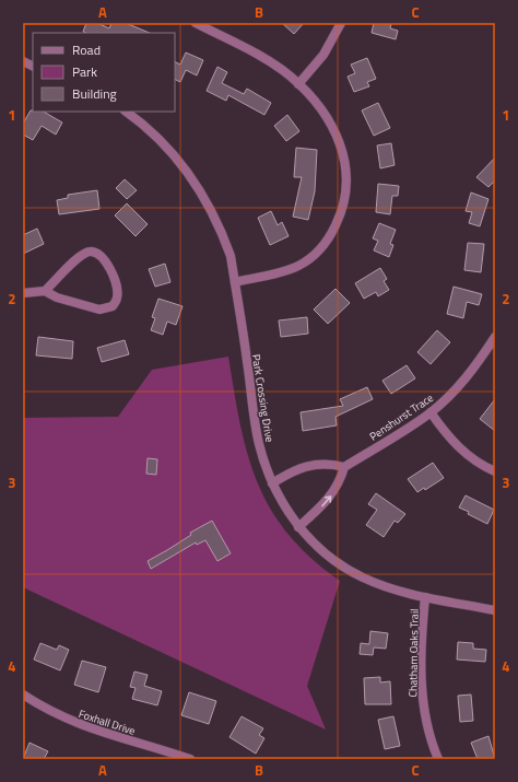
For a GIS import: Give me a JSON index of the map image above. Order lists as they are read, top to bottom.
{
  "streets": {
    "street": [
      "Park Crossing Drive",
      "Penshurst Trace",
      "Chatham Oaks Trail",
      "Foxhall Drive"
    ]
  },
  "crossings": [
    ["Park Crossing Drive", "Chatham Oaks Trail"]
  ],
  "legend": ["Road", "Park", "Building"],
  "grid": {
    "columns": ["A", "B", "C"],
    "rows": [
      "1",
      "2",
      "3",
      "4"
    ]
  }
}
